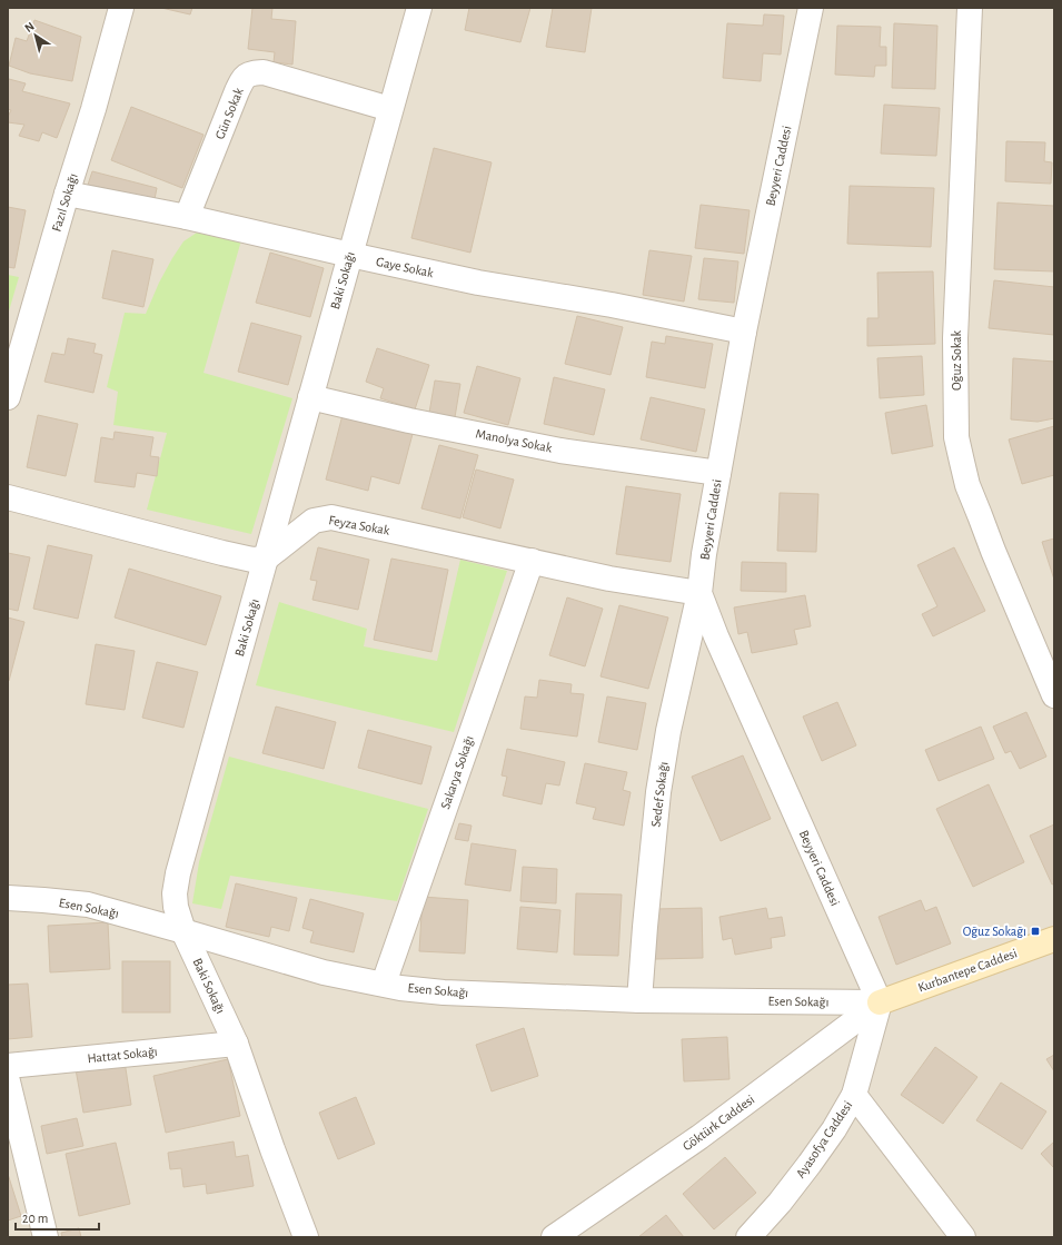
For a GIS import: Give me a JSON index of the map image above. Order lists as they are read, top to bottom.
{
  "streets": {
    "main road": ["Kurbantepe Caddesi"],
    "street": [
      "Gün Sokak",
      "Beyyeri Caddesi",
      "Fazıl Sokağı",
      "Gaye Sokak",
      "Baki Sokağı",
      "Oğuz Sokak",
      "Manolya Sokak",
      "Feyza Sokak",
      "Sakarya Sokağı",
      "Sedef Sokağı",
      "Esen Sokağı",
      "Hattat Sokağı",
      "Göktürk Caddesi",
      "Ayasofya Caddesi"
    ]
  },
  "crossings": [
    ["Gün Sokak", "Gaye Sokak"],
    ["Gün Sokak", "Baki Sokağı"],
    ["Beyyeri Caddesi", "Gaye Sokak"],
    ["Beyyeri Caddesi", "Manolya Sokak"],
    ["Beyyeri Caddesi", "Feyza Sokak"],
    ["Beyyeri Caddesi", "Sedef Sokağı"],
    ["Beyyeri Caddesi", "Esen Sokağı"],
    ["Beyyeri Caddesi", "Kurbantepe Caddesi"],
    ["Beyyeri Caddesi", "Göktürk Caddesi"],
    ["Beyyeri Caddesi", "Ayasofya Caddesi"],
    ["Fazıl Sokağı", "Gaye Sokak"],
    ["Gaye Sokak", "Baki Sokağı"],
    ["Baki Sokağı", "Manolya Sokak"],
    ["Baki Sokağı", "Feyza Sokak"],
    ["Baki Sokağı", "Esen Sokağı"],
    ["Baki Sokağı", "Hattat Sokağı"],
    ["Feyza Sokak", "Sakarya Sokağı"],
    ["Feyza Sokak", "Sedef Sokağı"],
    ["Sakarya Sokağı", "Esen Sokağı"],
    ["Sedef Sokağı", "Esen Sokağı"],
    ["Esen Sokağı", "Kurbantepe Caddesi"],
    ["Esen Sokağı", "Göktürk Caddesi"],
    ["Esen Sokağı", "Ayasofya Caddesi"],
    ["Kurbantepe Caddesi", "Göktürk Caddesi"],
    ["Kurbantepe Caddesi", "Ayasofya Caddesi"],
    ["Göktürk Caddesi", "Ayasofya Caddesi"]
  ],
  "places": {
    "transit": ["Oğuz Sokağı"]
  },
  "scale_bar": "20 m",
  "north": "top left"
}
